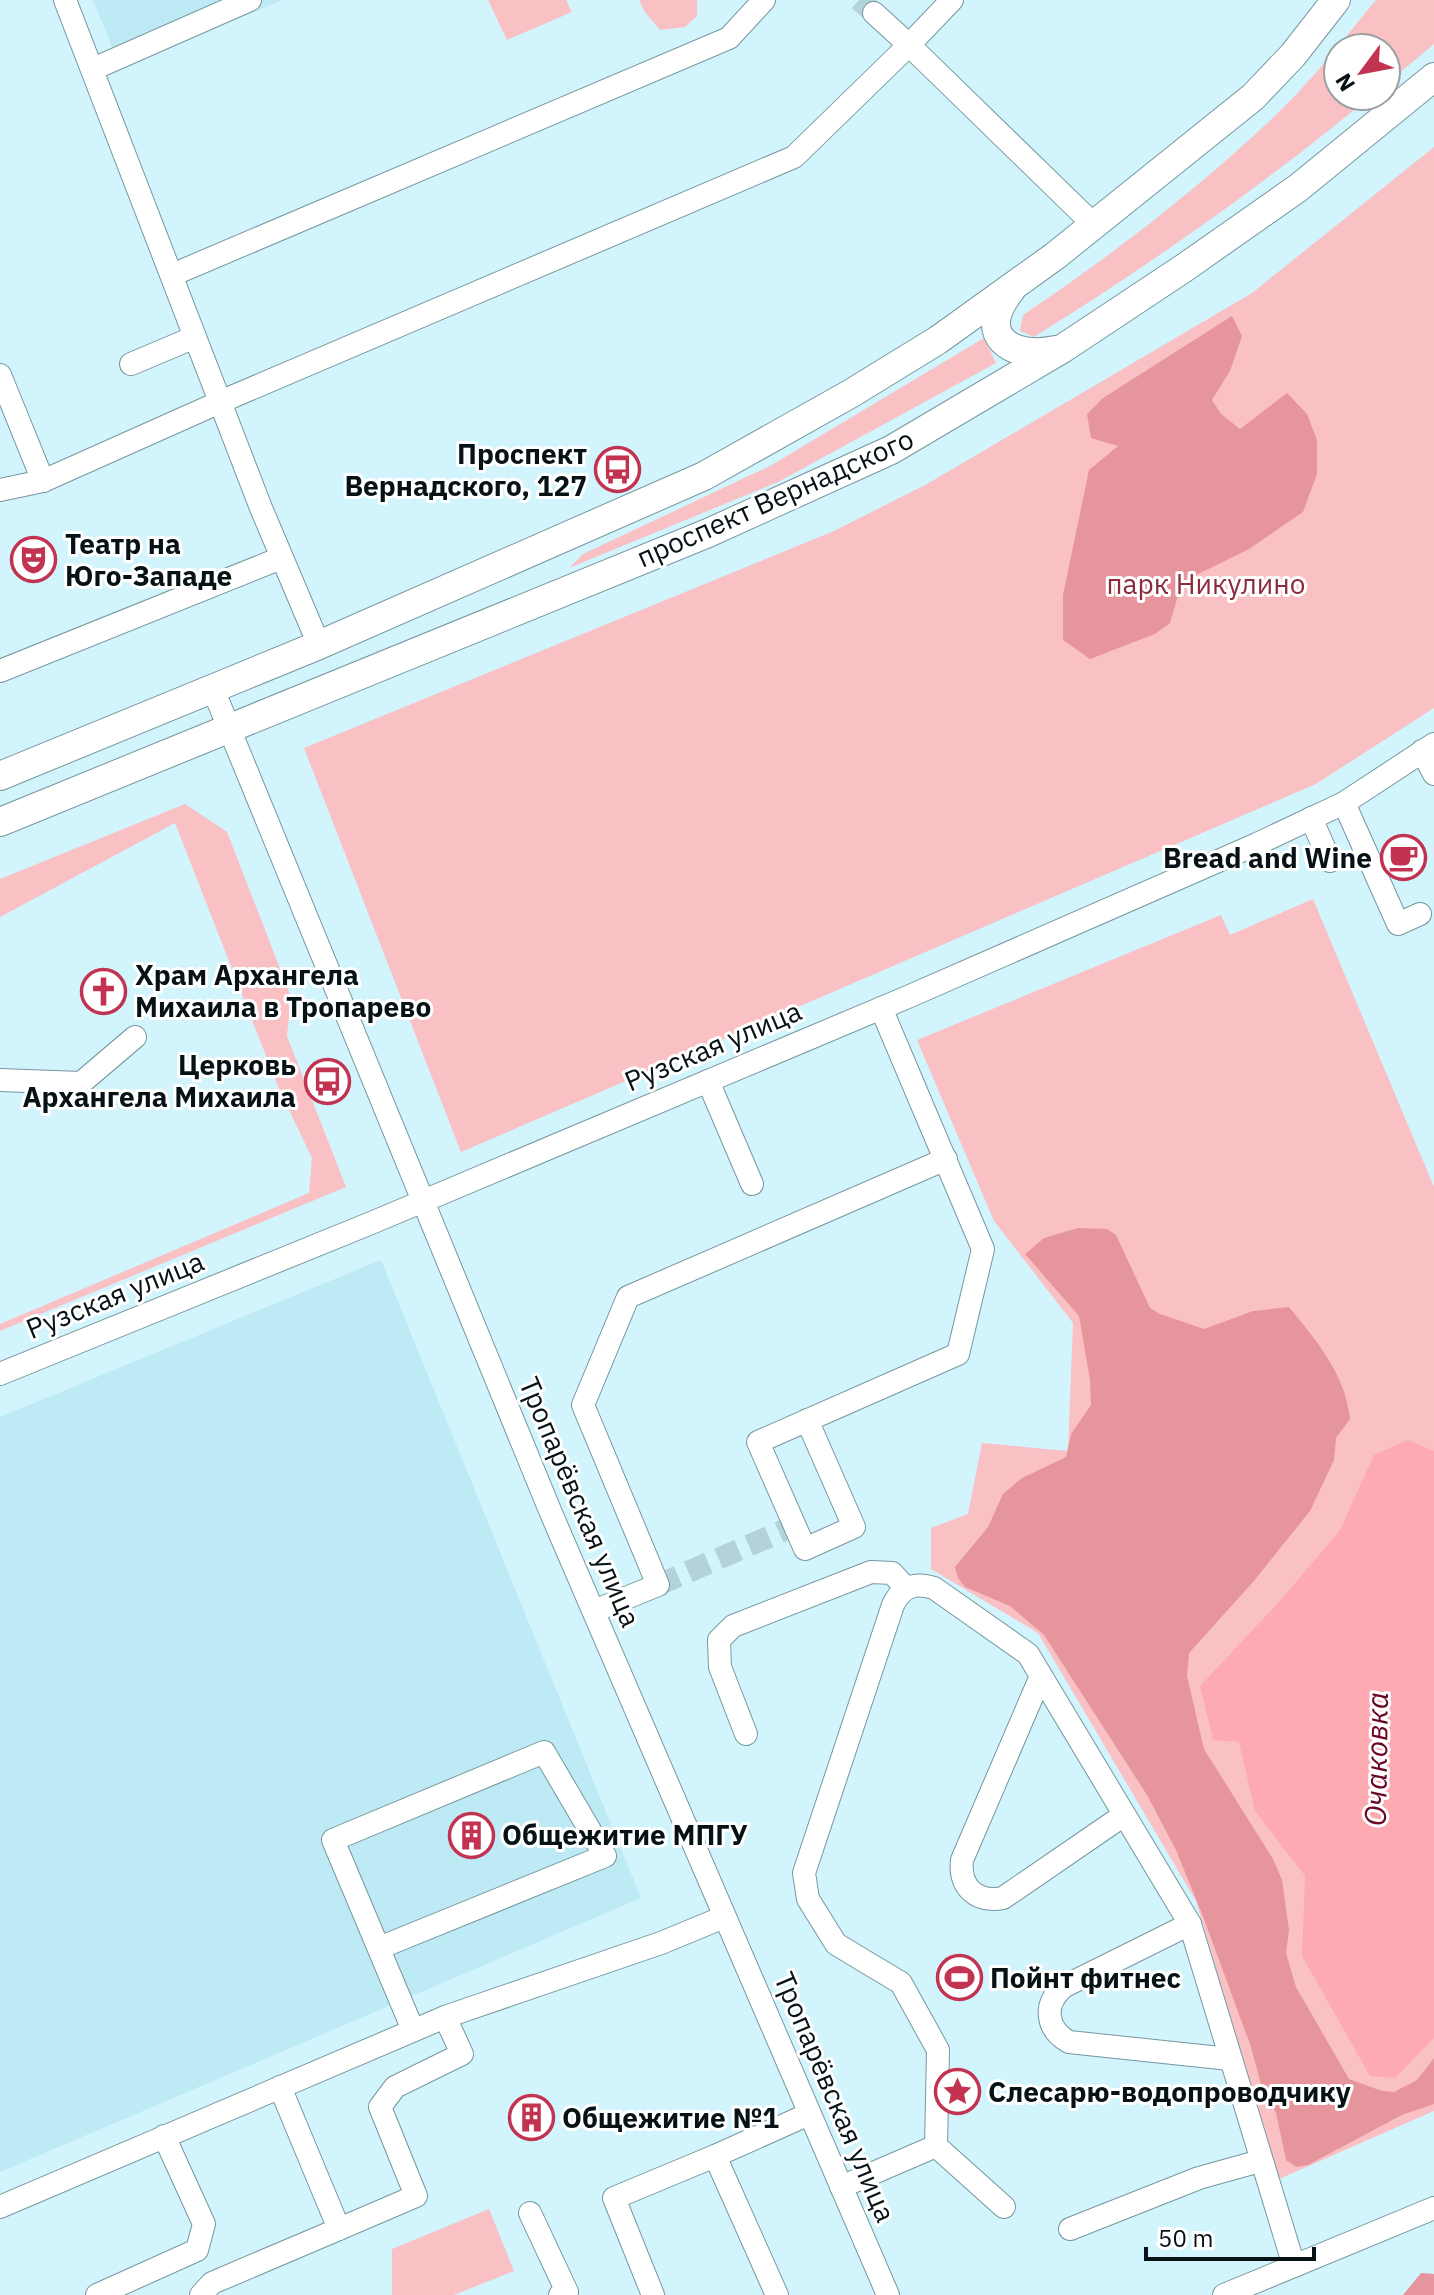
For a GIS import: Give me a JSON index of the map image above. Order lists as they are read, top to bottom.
{
  "streets": {
    "main road": ["проспект Вернадского"],
    "street": ["Рузская улица", "Тропарёвская улица"]
  },
  "crossings": [
    ["проспект Вернадского", "Тропарёвская улица"],
    ["Рузская улица", "Тропарёвская улица"]
  ],
  "water": ["Очаковка"],
  "parks": ["парк Никулино"],
  "places": {
    "bus stop": ["Проспект Вернадского, 127", "Церковь Архангела Михаила"],
    "theatre": ["Театр на Юго-Западе"],
    "cafe": ["Bread and Wine"],
    "church": ["Храм Архангела Михаила в Тропарево"],
    "building": ["Общежитие МПГУ", "Общежитие №1"],
    "sports": ["Пойнт фитнес"],
    "place": ["Слесарю-водопроводчику"]
  },
  "scale_bar": "50 m",
  "north": "bottom left"
}
